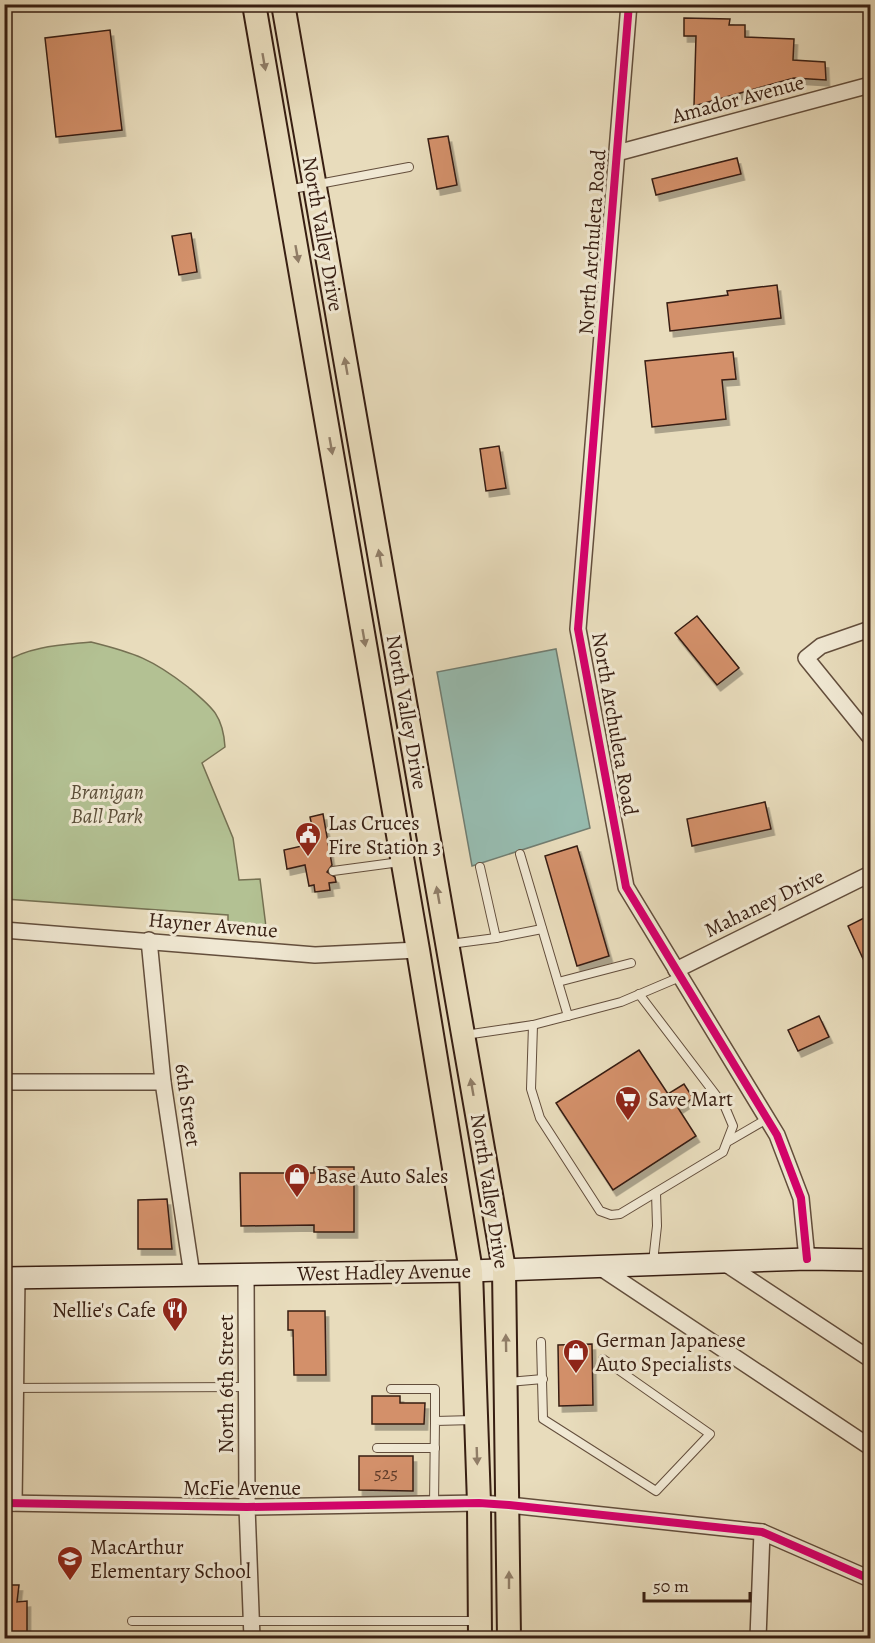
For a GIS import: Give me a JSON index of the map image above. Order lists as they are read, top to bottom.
{
  "streets": {
    "main road": ["North Valley Drive"],
    "street": [
      "Amador Avenue",
      "North Archuleta Road",
      "Mahaney Drive",
      "Hayner Avenue",
      "6th Street",
      "West Hadley Avenue",
      "North 6th Street",
      "McFie Avenue"
    ]
  },
  "crossings": [
    ["Amador Avenue", "North Archuleta Road"],
    ["North Valley Drive", "Hayner Avenue"],
    ["North Valley Drive", "West Hadley Avenue"],
    ["North Valley Drive", "McFie Avenue"],
    ["North Archuleta Road", "Mahaney Drive"],
    ["North Archuleta Road", "West Hadley Avenue"],
    ["Hayner Avenue", "6th Street"],
    ["6th Street", "West Hadley Avenue"],
    ["West Hadley Avenue", "North 6th Street"],
    ["North 6th Street", "McFie Avenue"]
  ],
  "parks": ["Branigan Ball Park"],
  "places": {
    "public building": ["Las Cruces Fire Station 3"],
    "supermarket": ["Save Mart"],
    "shop": ["Base Auto Sales", "German Japanese Auto Specialists"],
    "restaurant": ["Nellie's Cafe"],
    "school or university": ["MacArthur Elementary School"]
  },
  "house_numbers": ["525"],
  "scale_bar": "50 m"
}
